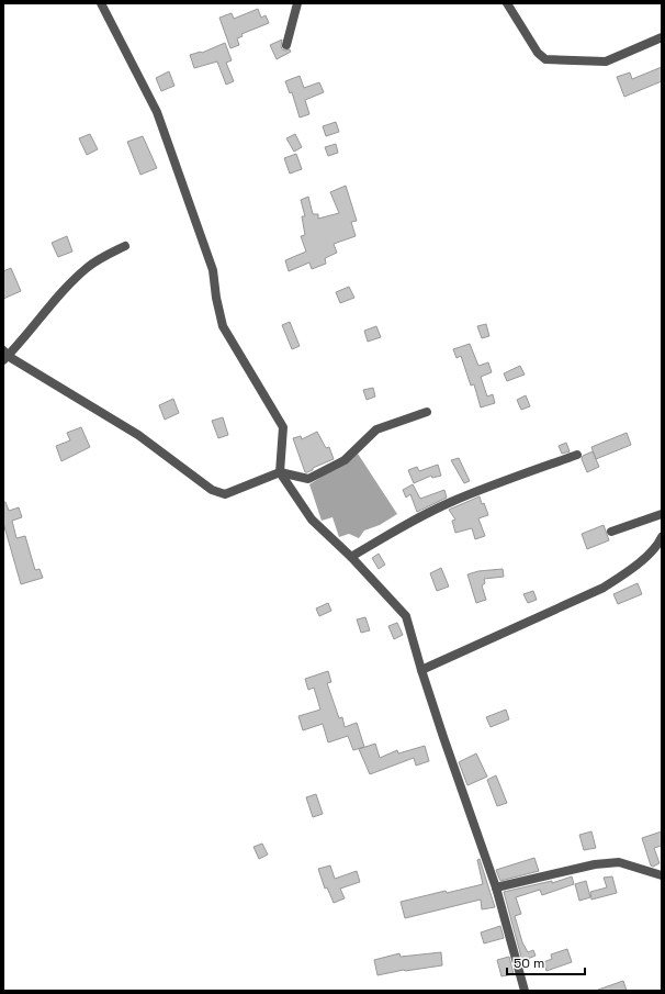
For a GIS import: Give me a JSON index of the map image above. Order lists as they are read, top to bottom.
{
  "scale_bar": "50 m"
}
